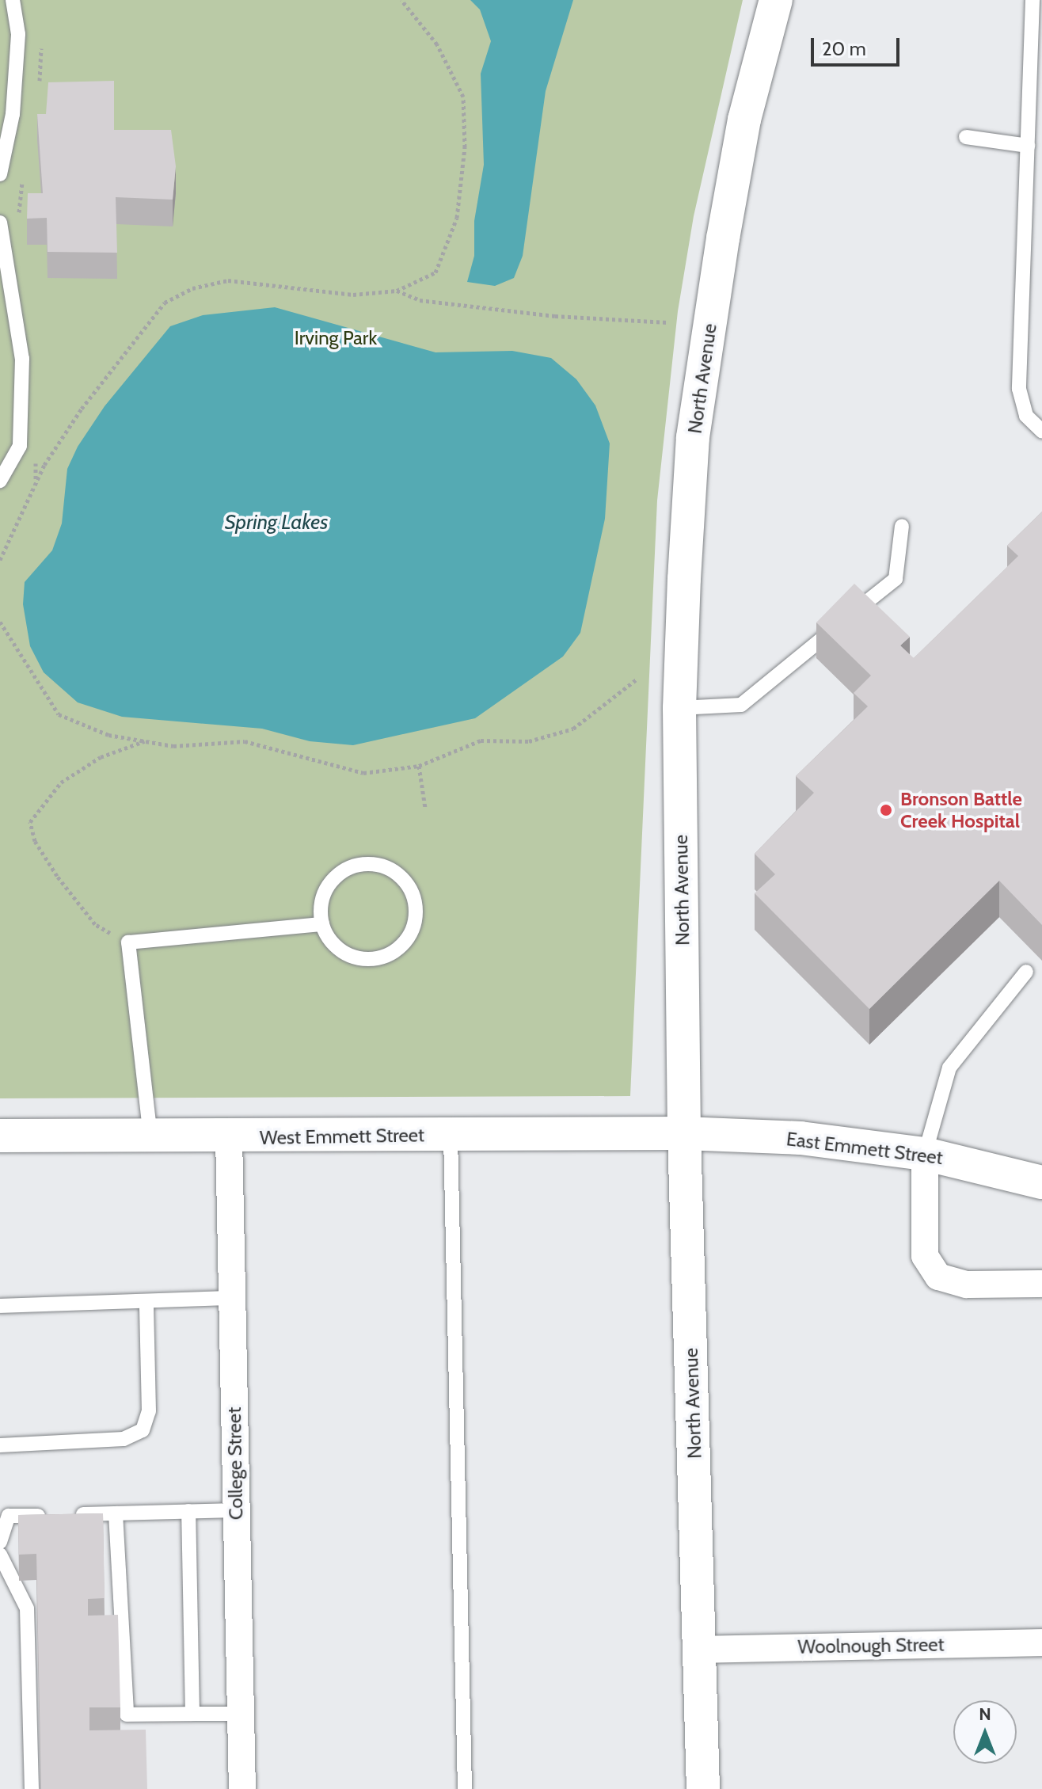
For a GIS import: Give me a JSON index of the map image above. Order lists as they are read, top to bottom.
{
  "streets": {
    "street": [
      "North Avenue",
      "West Emmett Street",
      "East Emmett Street",
      "College Street",
      "Woolnough Street"
    ]
  },
  "crossings": [
    ["North Avenue", "West Emmett Street"],
    ["North Avenue", "East Emmett Street"],
    ["North Avenue", "Woolnough Street"],
    ["West Emmett Street", "East Emmett Street"],
    ["West Emmett Street", "College Street"]
  ],
  "water": ["Spring Lakes"],
  "parks": ["Irving Park"],
  "places": ["Bronson Battle Creek Hospital"],
  "scale_bar": "20 m",
  "north": "top"
}
